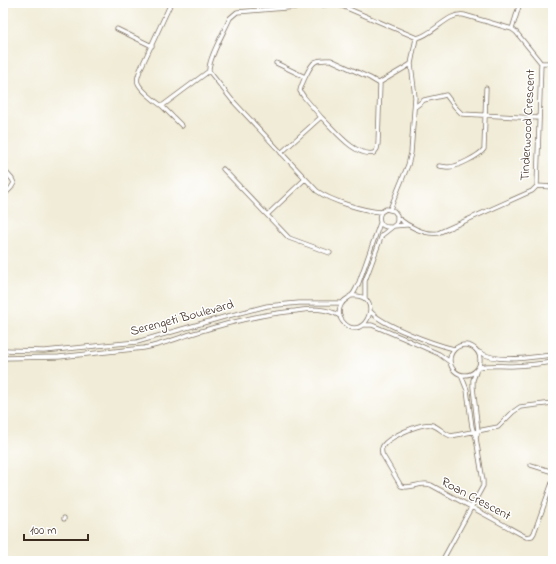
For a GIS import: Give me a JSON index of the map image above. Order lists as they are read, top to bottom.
{
  "streets": {
    "street": ["Tinderwood Crescent", "Serengeti Boulevard", "Roan Crescent"]
  },
  "scale_bar": "100 m"
}
